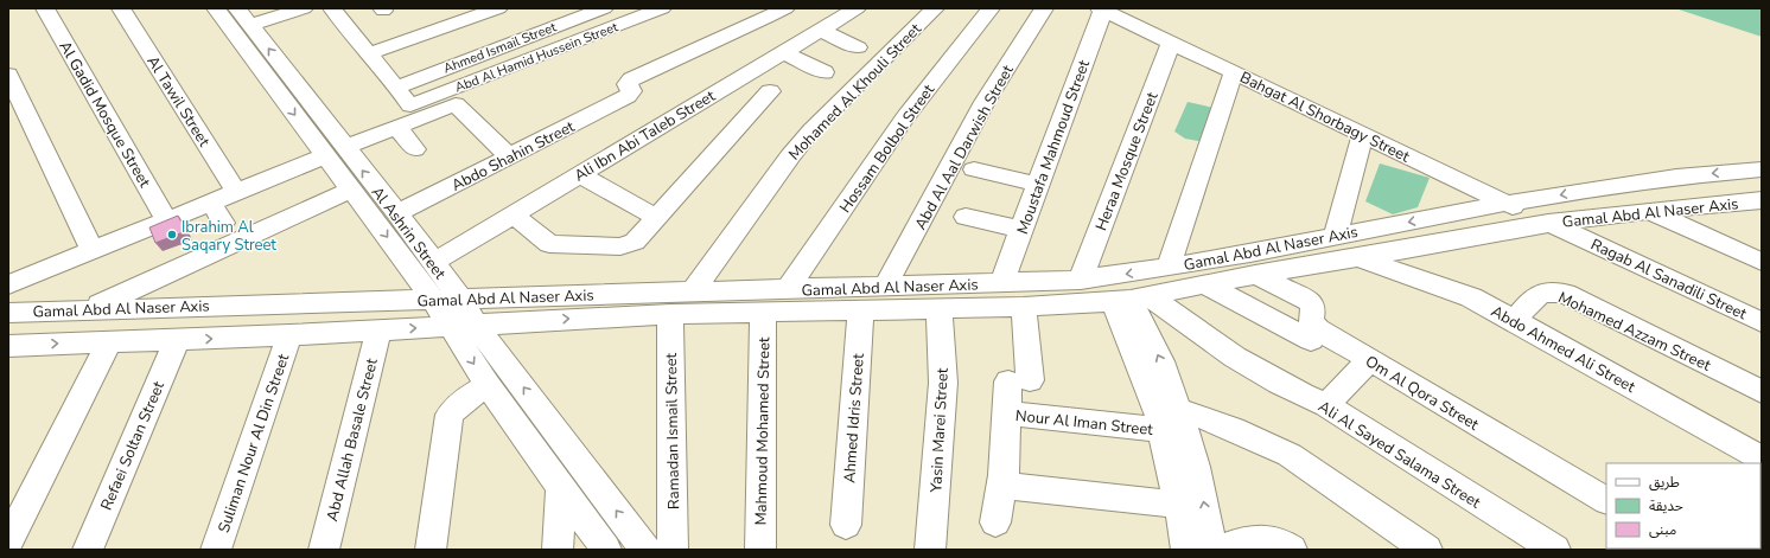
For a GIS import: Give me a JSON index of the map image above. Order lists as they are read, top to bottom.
{
  "streets": {
    "street": [
      "Ahmed Ismail Street",
      "Abd Al Hamid Hussein Street",
      "Mohamed Al Khouli Street",
      "Al Tawil Street",
      "Al Gadid Mosque Street",
      "Bahgat Al Shorbagy Street",
      "Ali Ibn Abi Taleb Street",
      "Abd Al Aal Darwish Street",
      "Moustafa Mahmoud Street",
      "Hossam Bolbol Street",
      "Abdo Shahin Street",
      "Heraa Mosque Street",
      "Gamal Abd Al Naser Axis",
      "Al Ashrin Street",
      "Ragab Al Sanadili Street",
      "Mohamed Azzam Street",
      "Abdo Ahmed Ali Street",
      "Om Al Qora Street",
      "Ahmed Idris Street",
      "Nour Al Iman Street",
      "Yasin Marei Street",
      "Ramadan Ismail Street",
      "Mahmoud Mohamed Street",
      "Abd Allah Basale Street",
      "Suliman Nour Al Din Street",
      "Refaei Soltan Street",
      "Ali Al Sayed Salama Street"
    ]
  },
  "crossings": [
    ["Mohamed Al Khouli Street", "Gamal Abd Al Naser Axis"],
    ["Bahgat Al Shorbagy Street", "Moustafa Mahmoud Street"],
    ["Bahgat Al Shorbagy Street", "Heraa Mosque Street"],
    ["Bahgat Al Shorbagy Street", "Gamal Abd Al Naser Axis"],
    ["Bahgat Al Shorbagy Street", "Ragab Al Sanadili Street"],
    ["Ali Ibn Abi Taleb Street", "Al Ashrin Street"],
    ["Abd Al Aal Darwish Street", "Gamal Abd Al Naser Axis"],
    ["Moustafa Mahmoud Street", "Gamal Abd Al Naser Axis"],
    ["Hossam Bolbol Street", "Gamal Abd Al Naser Axis"],
    ["Abdo Shahin Street", "Al Ashrin Street"],
    ["Heraa Mosque Street", "Gamal Abd Al Naser Axis"],
    ["Gamal Abd Al Naser Axis", "Al Ashrin Street"],
    ["Gamal Abd Al Naser Axis", "Ragab Al Sanadili Street"],
    ["Gamal Abd Al Naser Axis", "Abdo Ahmed Ali Street"],
    ["Gamal Abd Al Naser Axis", "Om Al Qora Street"],
    ["Gamal Abd Al Naser Axis", "Ahmed Idris Street"],
    ["Gamal Abd Al Naser Axis", "Yasin Marei Street"],
    ["Gamal Abd Al Naser Axis", "Ramadan Ismail Street"],
    ["Gamal Abd Al Naser Axis", "Mahmoud Mohamed Street"],
    ["Gamal Abd Al Naser Axis", "Abd Allah Basale Street"],
    ["Gamal Abd Al Naser Axis", "Suliman Nour Al Din Street"],
    ["Gamal Abd Al Naser Axis", "Refaei Soltan Street"],
    ["Gamal Abd Al Naser Axis", "Ali Al Sayed Salama Street"],
    ["Mohamed Azzam Street", "Abdo Ahmed Ali Street"]
  ],
  "places": ["Ibrahim Al Saqary Street"],
  "legend": ["طريق", "حديقة", "مبنى"]
}
